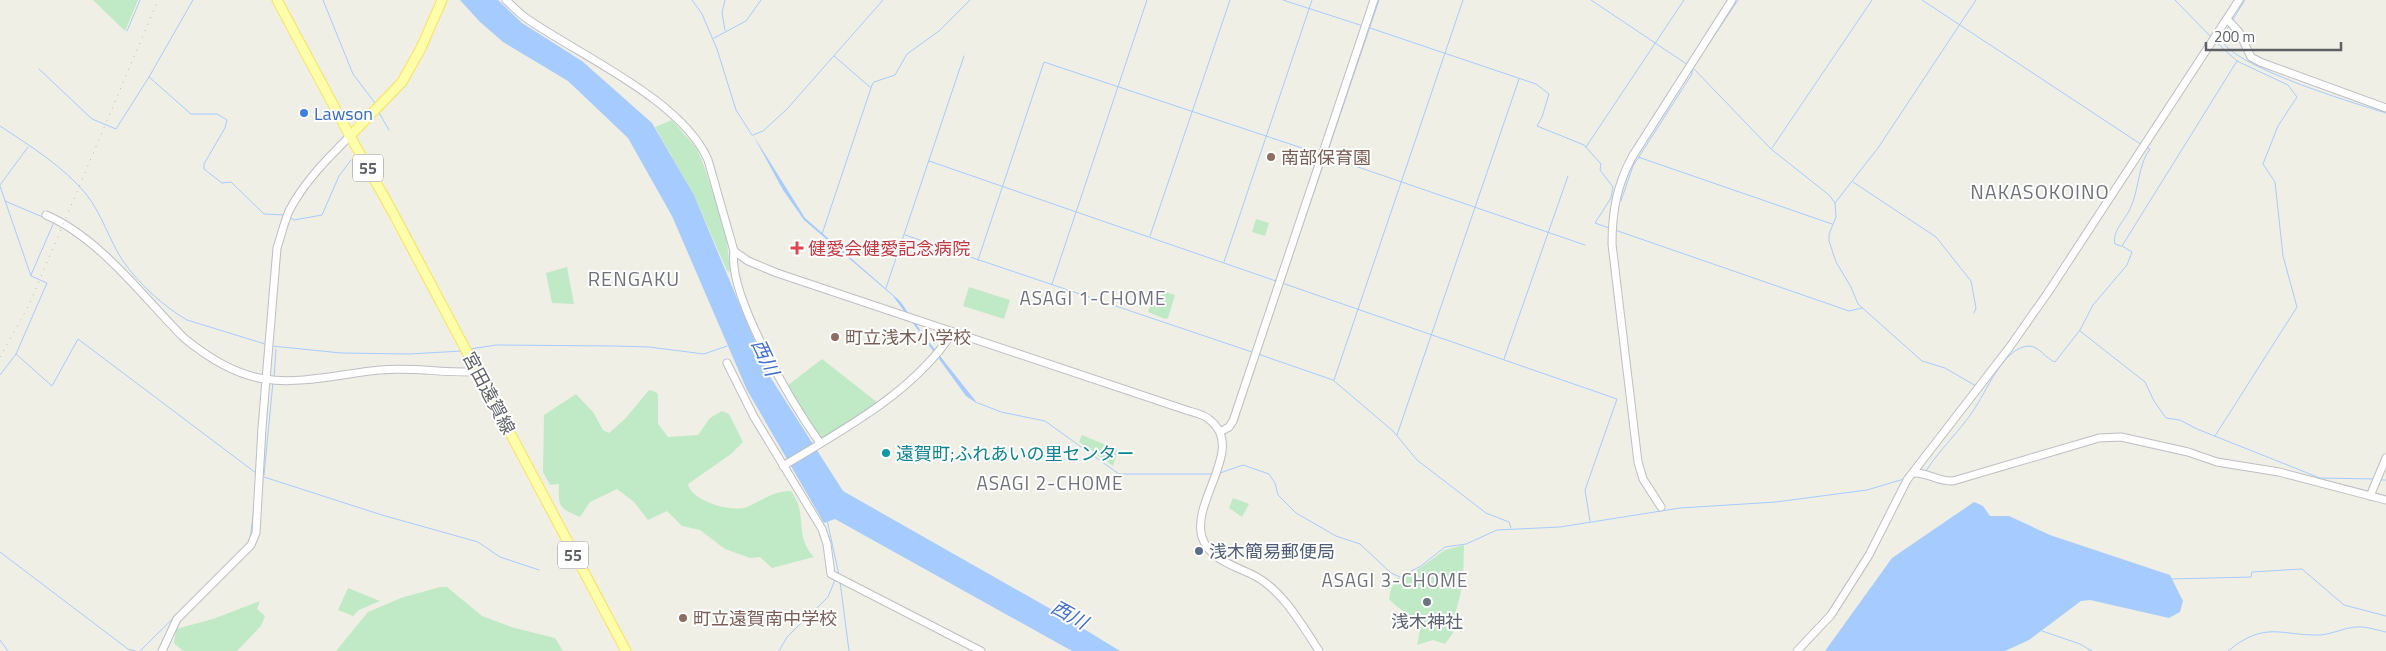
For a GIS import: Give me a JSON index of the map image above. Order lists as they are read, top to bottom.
{
  "streets": {
    "main road": ["55", "宮田遠賀線"]
  },
  "crossings": [
    ["55", "宮田遠賀線"]
  ],
  "districts": [
    "NAKASOKOINO",
    "RENGAKU",
    "ASAGI 1-CHOME",
    "ASAGI 2-CHOME",
    "ASAGI 3-CHOME"
  ],
  "water": ["西川"],
  "places": {
    "other": [
      "Lawson",
      "南部保育園",
      "町立浅木小学校",
      "遠賀町;ふれあいの里センター",
      "浅木簡易郵便局",
      "浅木神社",
      "町立遠賀南中学校"
    ],
    "health": ["健愛会健愛記念病院"]
  },
  "scale_bar": "200 m"
}
